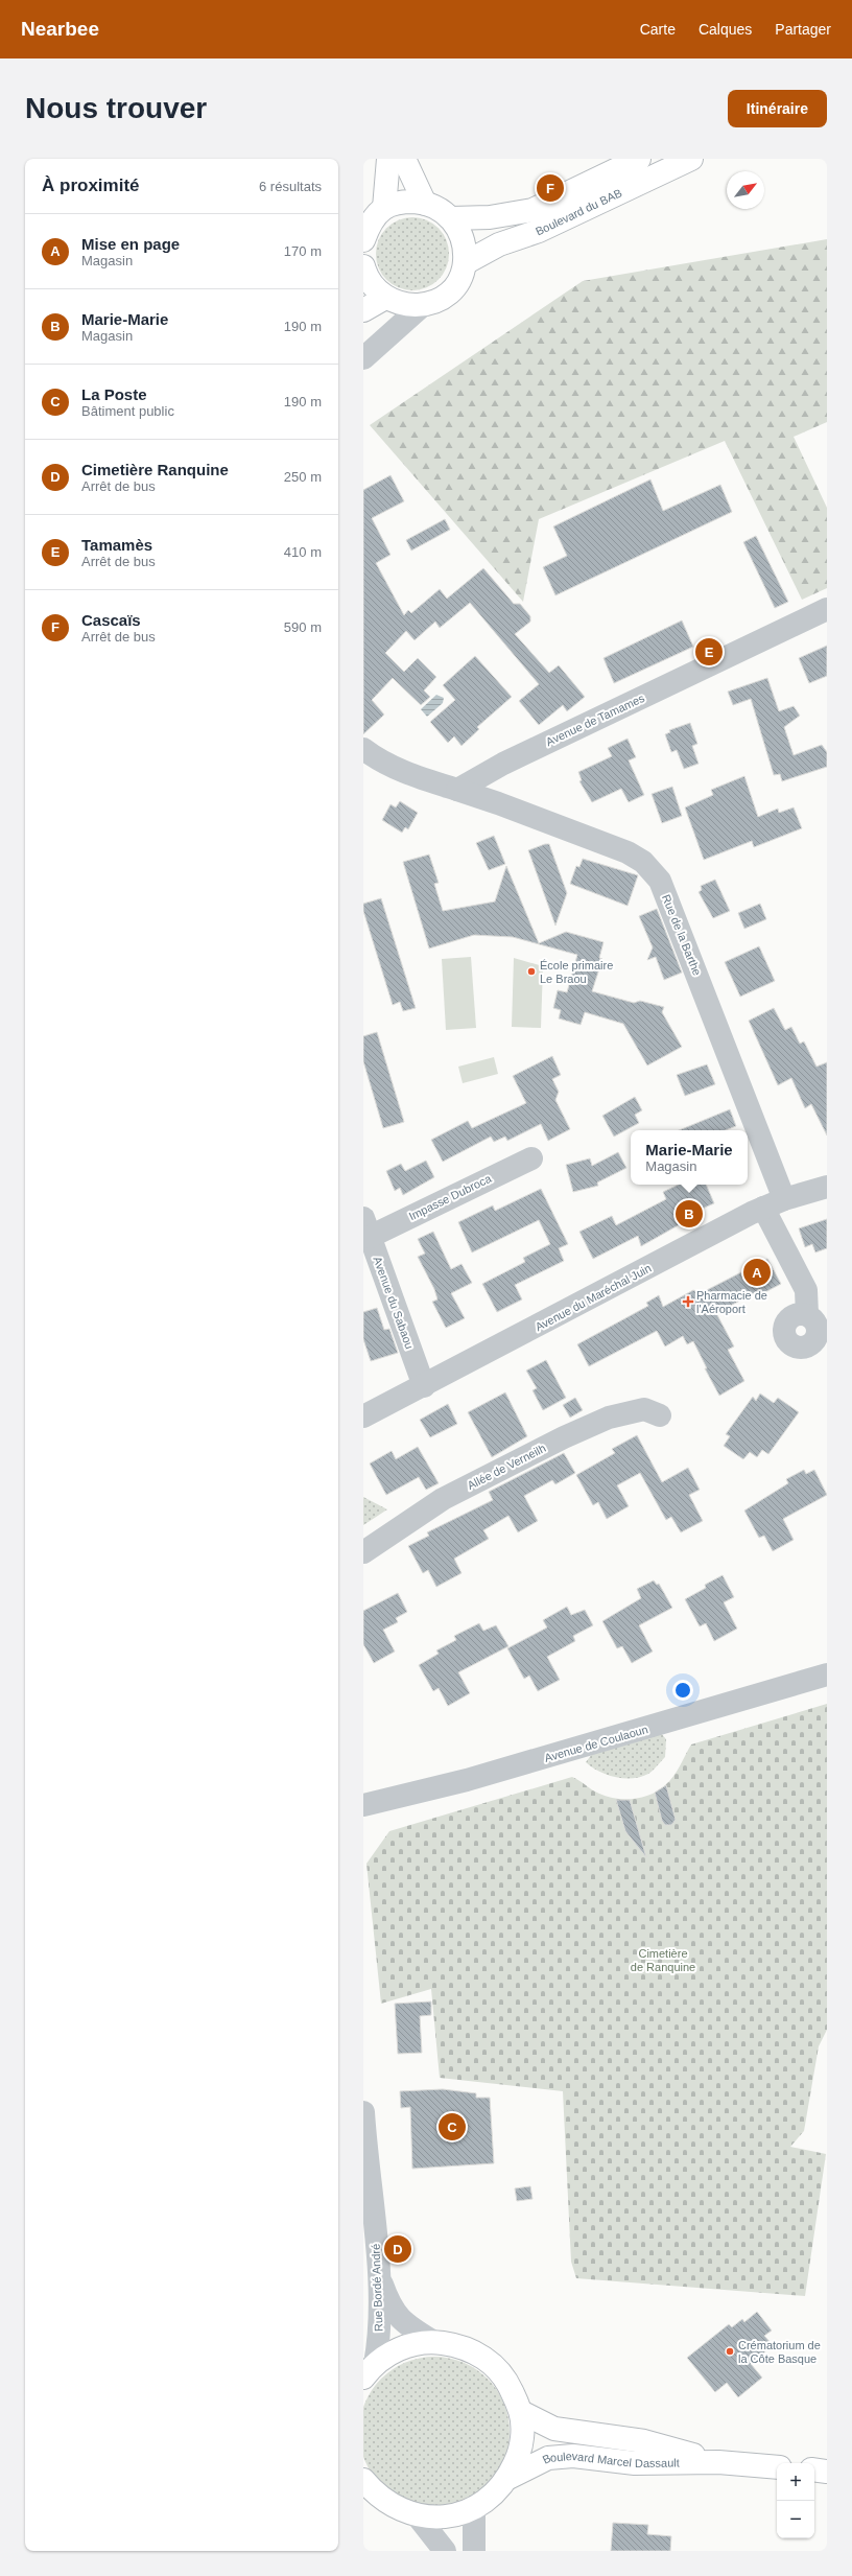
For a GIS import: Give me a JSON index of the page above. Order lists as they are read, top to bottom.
{
  "streets": {
    "main road": ["Boulevard du BAB", "Boulevard Marcel Dassault"],
    "street": [
      "Avenue de Tamames",
      "Rue de la Barthe",
      "Impasse Dubroca",
      "Avenue du Maréchal Juin",
      "Avenue du Sabaou",
      "Allée de Verneilh",
      "Avenue de Coulaoun",
      "Rue Bordé André"
    ]
  },
  "crossings": [
    ["Avenue de Tamames", "Rue de la Barthe"],
    ["Rue de la Barthe", "Avenue du Maréchal Juin"],
    ["Impasse Dubroca", "Avenue du Sabaou"],
    ["Avenue du Maréchal Juin", "Avenue du Sabaou"]
  ],
  "parks": ["Cimetière de Ranquine"],
  "places": {
    "other": ["École primaire Le Braou", "Crématorium de la Côte Basque"],
    "health": ["Pharmacie de l'Aéroport"]
  },
  "north": "top right",
  "page": {
    "header": "Nearbee",
    "nav": ["Carte", "Calques", "Partager"],
    "buttons": "Itinéraire",
    "title": "Nous trouver",
    "heading": ["À proximité", "6 résultats"],
    "pins": [
      "F",
      "E",
      "B",
      "A",
      "C",
      "D"
    ],
    "list": [
      {
        "mark": "A",
        "name": "Mise en page",
        "note": "Magasin",
        "value": "170 m"
      },
      {
        "mark": "B",
        "name": "Marie-Marie",
        "note": "Magasin",
        "value": "190 m"
      },
      {
        "mark": "C",
        "name": "La Poste",
        "note": "Bâtiment public",
        "value": "190 m"
      },
      {
        "mark": "D",
        "name": "Cimetière Ranquine",
        "note": "Arrêt de bus",
        "value": "250 m"
      },
      {
        "mark": "E",
        "name": "Tamamès",
        "note": "Arrêt de bus",
        "value": "410 m"
      },
      {
        "mark": "F",
        "name": "Cascaïs",
        "note": "Arrêt de bus",
        "value": "590 m"
      }
    ],
    "popup": ["Marie-Marie", "Magasin"],
    "map_buttons": ["+", "−"]
  }
}
